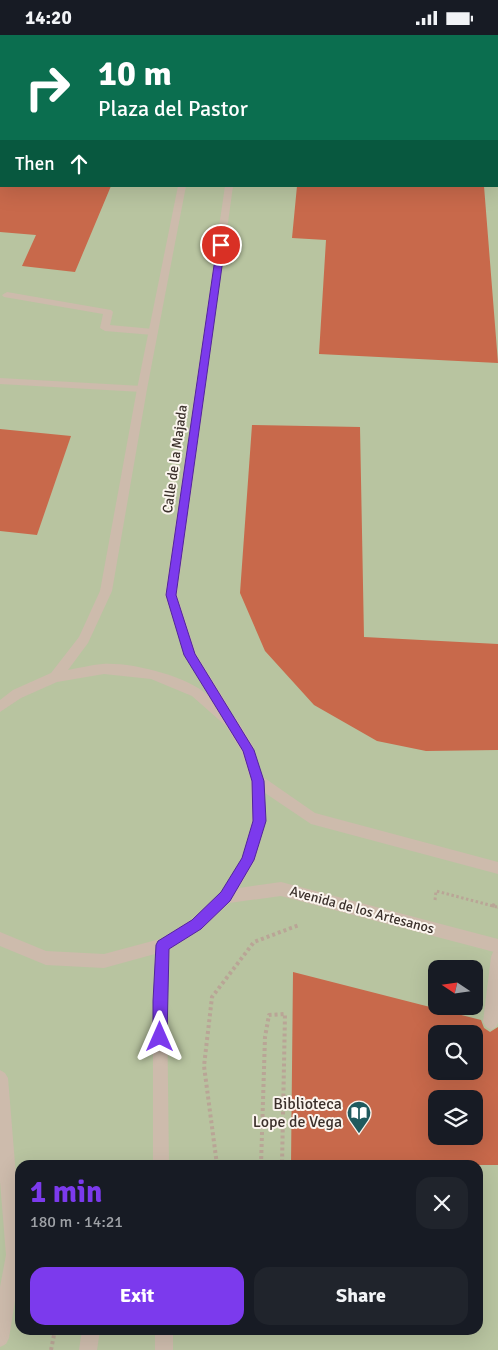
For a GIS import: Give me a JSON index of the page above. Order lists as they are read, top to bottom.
{
  "streets": {
    "street": ["Calle de la Majada", "Avenida de los Artesanos"]
  },
  "crossings": [
    ["Calle de la Majada", "Avenida de los Artesanos"]
  ],
  "places": {
    "library": ["Biblioteca Lope de Vega"]
  },
  "north": "left",
  "page": {
    "status": "14:20",
    "turn": ["10 m", "Plaza del Pastor"],
    "then": "Then",
    "heading": ["1 min", "180 m · 14:21"],
    "buttons": ["Exit", "Share"]
  }
}
